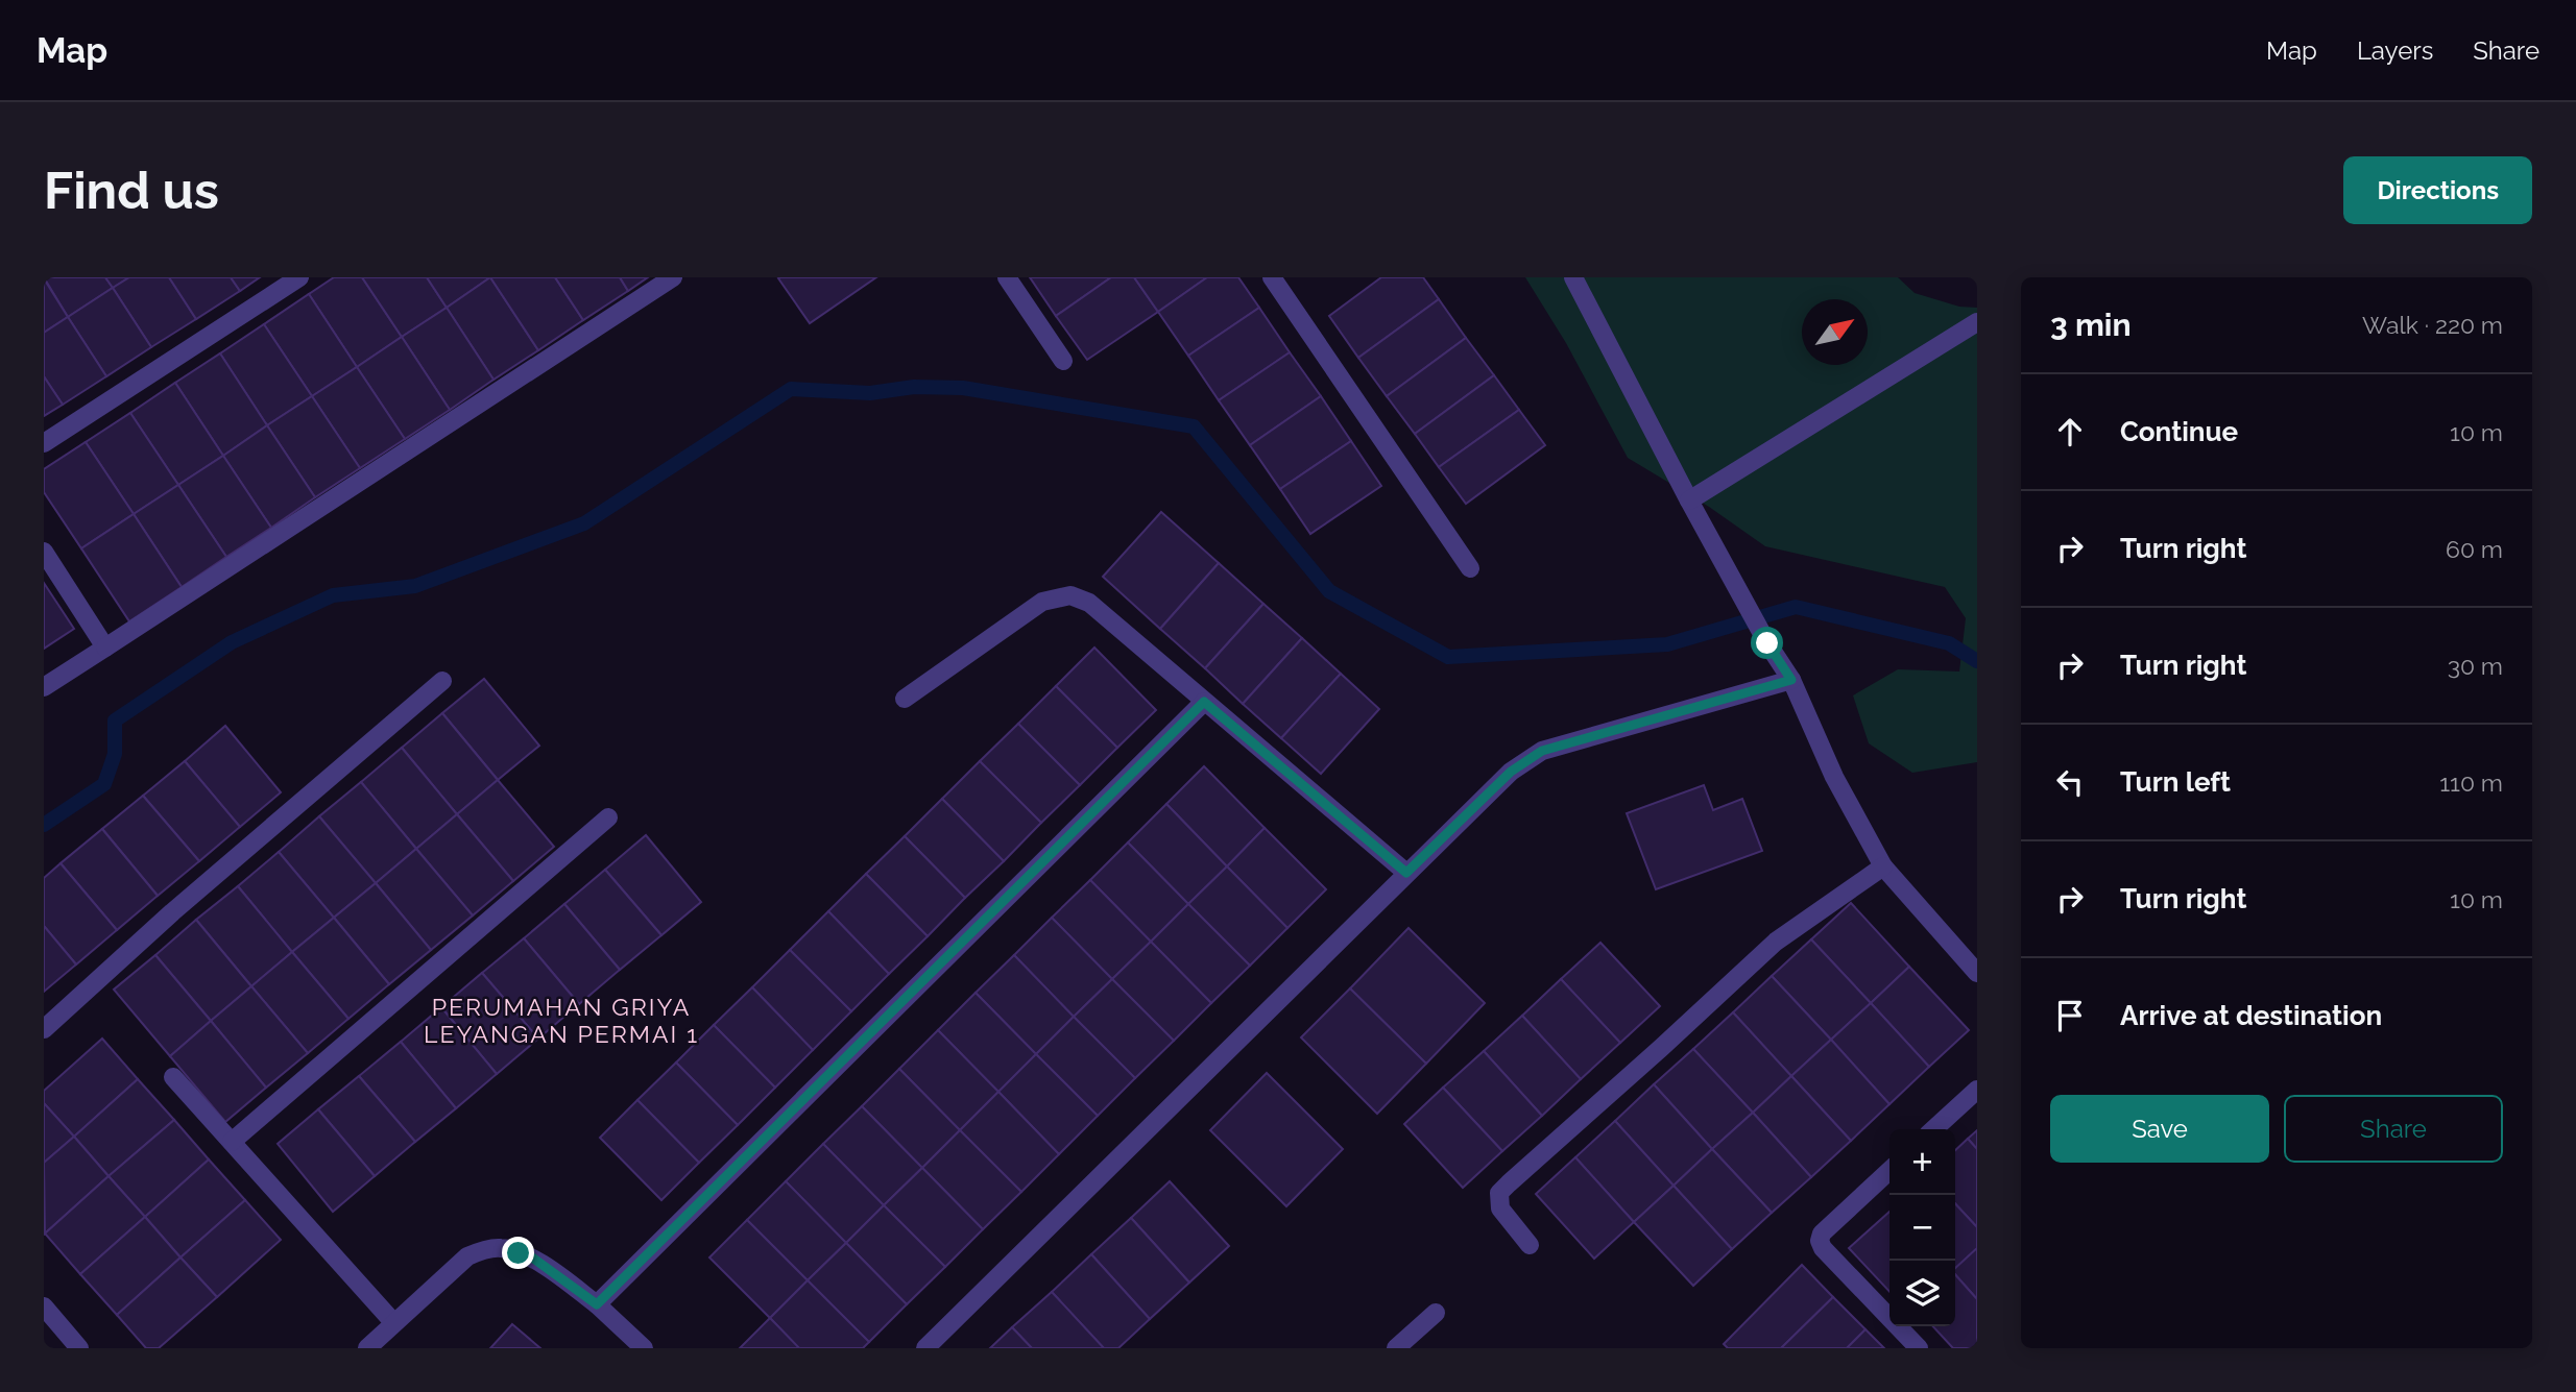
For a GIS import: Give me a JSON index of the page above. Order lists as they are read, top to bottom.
{
  "districts": ["PERUMAHAN GRIYA LEYANGAN PERMAI 1"],
  "north": "top right",
  "page": {
    "header": "Map",
    "nav": ["Map", "Layers", "Share"],
    "buttons": [
      "Directions",
      ["Save", "Share"]
    ],
    "title": "Find us",
    "heading": ["3 min", "Walk · 220 m"],
    "list": [
      ["Continue", "10 m"],
      ["Turn right", "60 m"],
      ["Turn right", "30 m"],
      ["Turn left", "110 m"],
      ["Turn right", "10 m"],
      "Arrive at destination"
    ],
    "map_buttons": ["+", "−"]
  }
}
